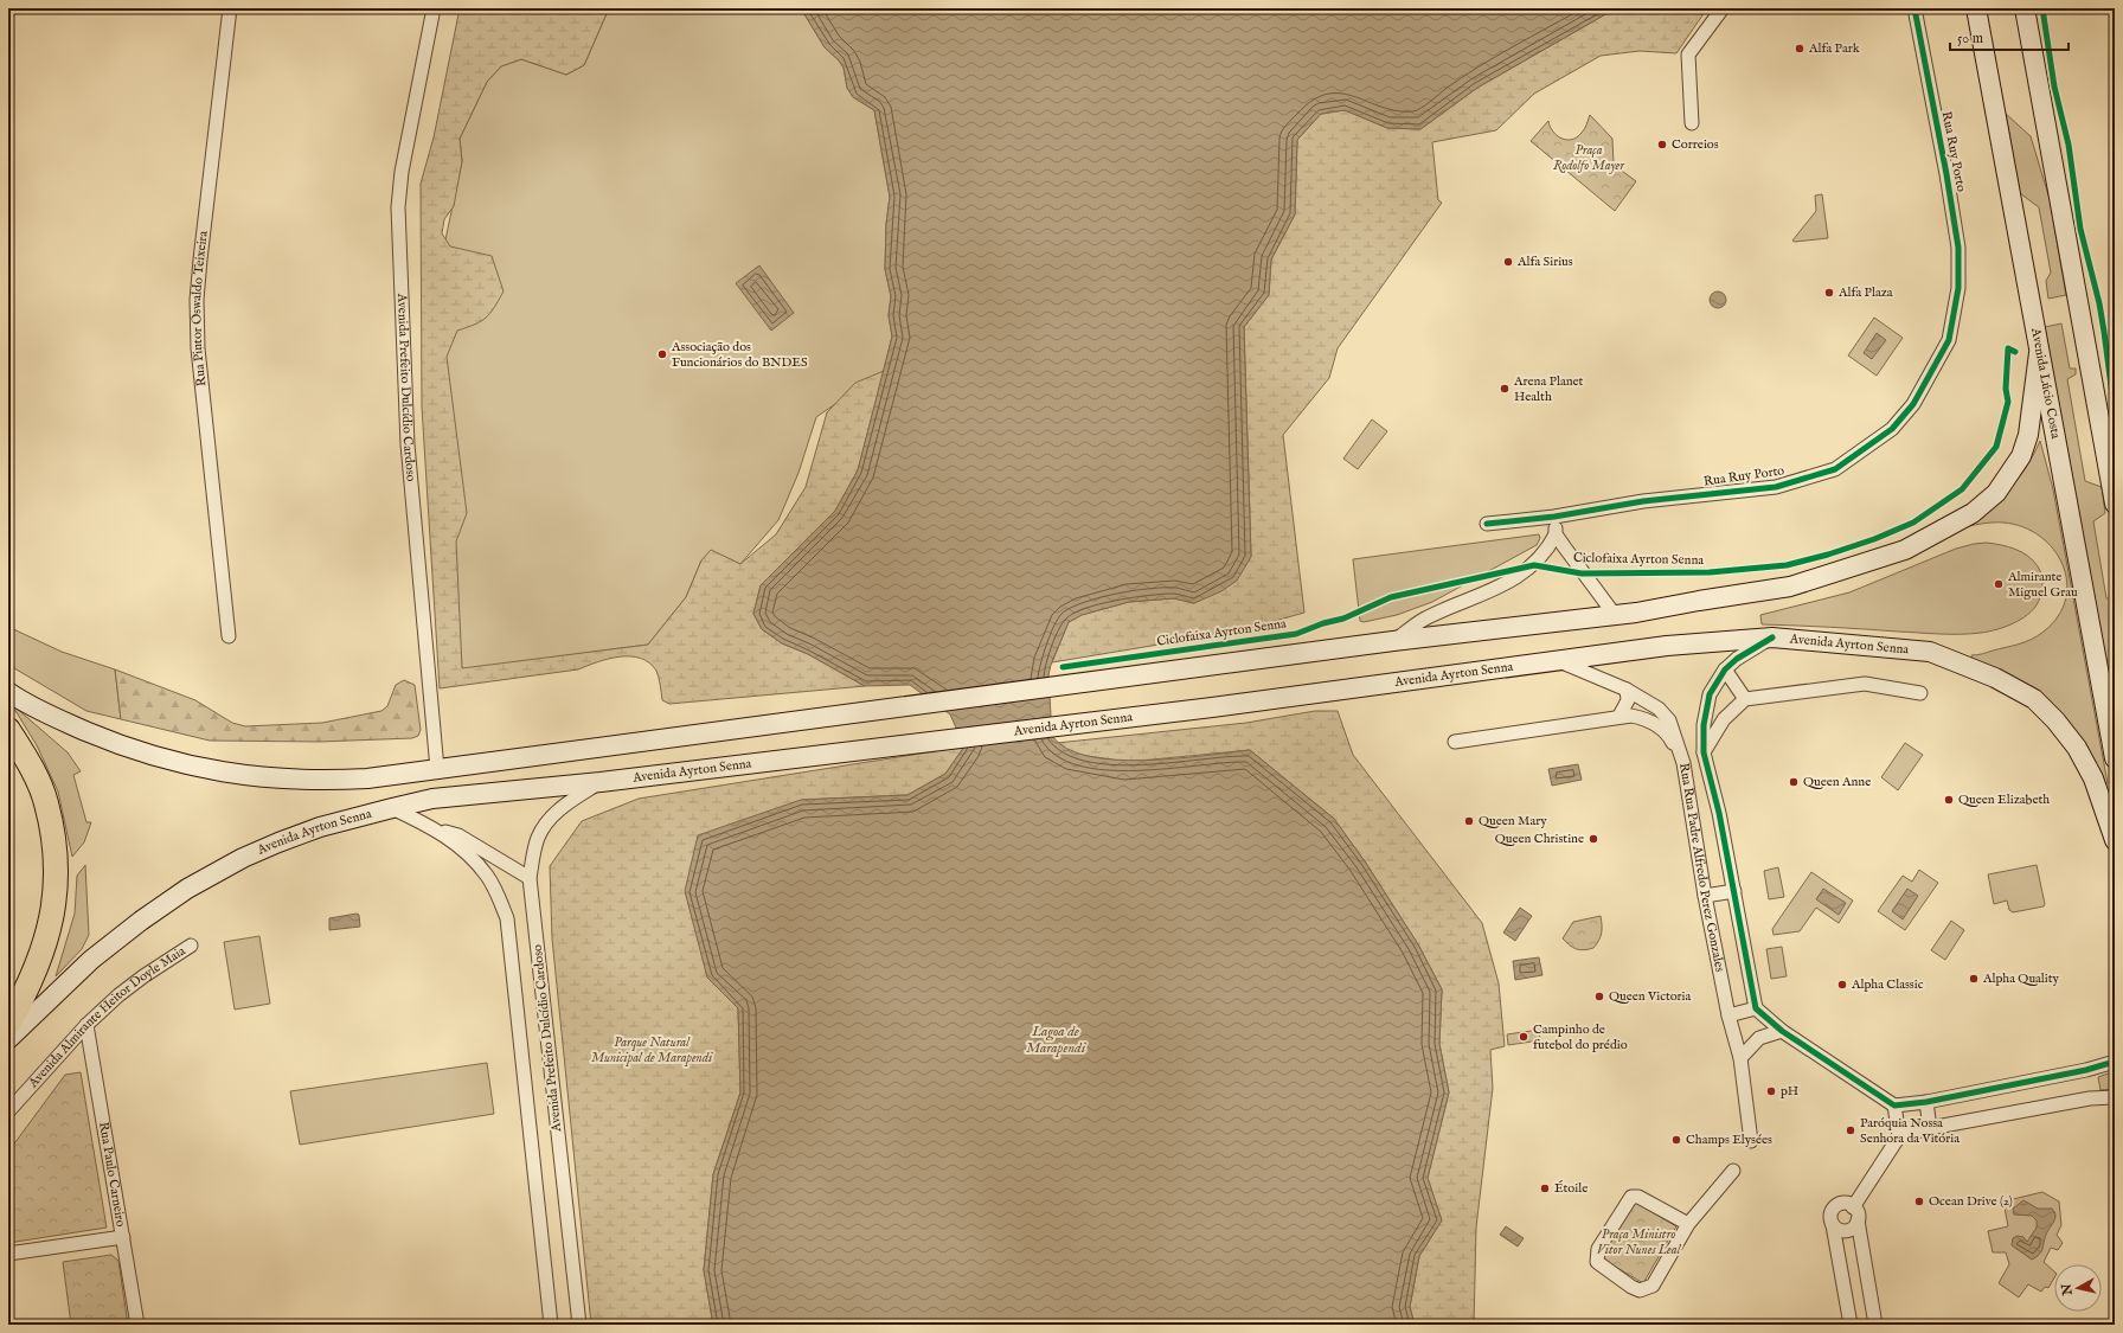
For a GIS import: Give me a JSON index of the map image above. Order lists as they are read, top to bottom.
{
  "streets": {
    "main road": ["Avenida Lúcio Costa", "Avenida Ayrton Senna"],
    "street": [
      "Rua Ruy Porto",
      "Rua Pintor Oswaldo Teixeira",
      "Avenida Prefeito Dulcídio Cardoso",
      "Rua Rua Padre Alfredo Perez Gonzales",
      "Avenida Almirante Heitor Doyle Maia",
      "Rua Paulo Carneiro"
    ],
    "cycle path": ["Ciclofaixa Ayrton Senna"]
  },
  "crossings": [
    ["Avenida Prefeito Dulcídio Cardoso", "Avenida Ayrton Senna"],
    ["Avenida Ayrton Senna", "Rua Rua Padre Alfredo Perez Gonzales"],
    ["Avenida Almirante Heitor Doyle Maia", "Rua Paulo Carneiro"]
  ],
  "water": ["Lagoa de Marapendi"],
  "parks": ["Praça Rodolfo Mayer", "Parque Natural Municipal de Marapendi", "Praça Ministro Vitor Nunes Leal"],
  "places": [
    "Alfa Park",
    "Correios",
    "Alfa Sirius",
    "Alfa Plaza",
    "Associação dos Funcionários do BNDES",
    "Arena Planet Health",
    "Almirante Miguel Grau",
    "Queen Anne",
    "Queen Elizabeth",
    "Queen Mary",
    "Queen Christine",
    "Alpha Quality",
    "Alpha Classic",
    "Queen Victoria",
    "Campinho de futebol do prédio",
    "pH",
    "Paróquia Nossa Senhora da Vitória",
    "Champs Elysées",
    "Étoile",
    "Ocean Drive (2)"
  ],
  "scale_bar": "50 m",
  "north": "left"
}
